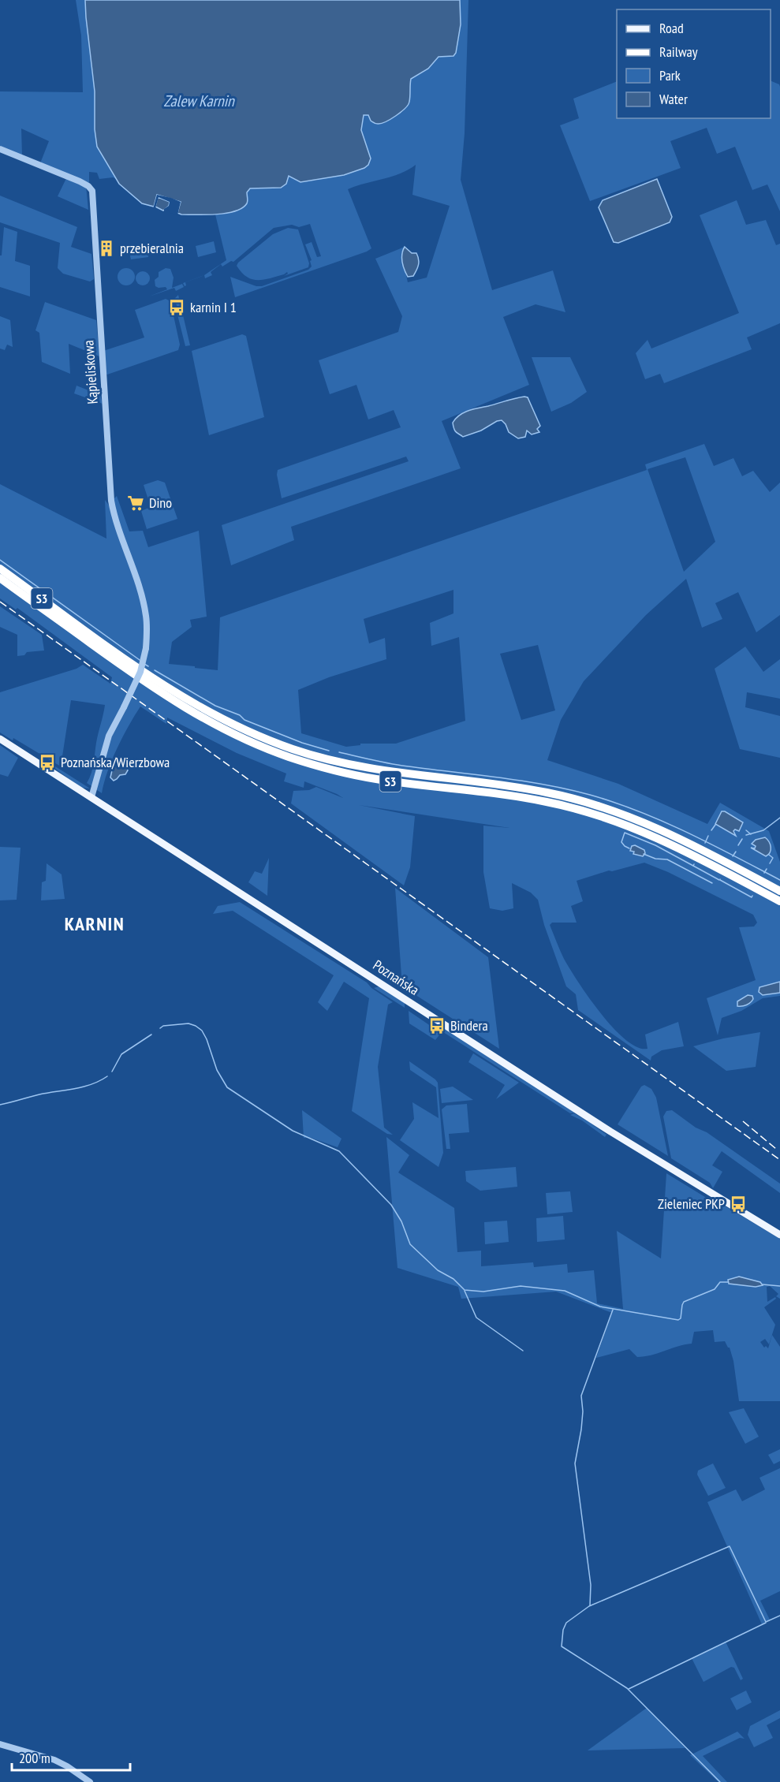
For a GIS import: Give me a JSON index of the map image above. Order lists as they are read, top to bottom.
{
  "streets": {
    "highway": ["S3"],
    "main road": ["Poznańska"],
    "street": ["Kąpieliskowa"]
  },
  "crossings": [
    ["Kąpieliskowa", "Poznańska"]
  ],
  "districts": ["KARNIN"],
  "water": ["Zalew Karnin"],
  "places": {
    "building": ["przebieralnia"],
    "bus stop": [
      "karnin I 1",
      "Poznańska/Wierzbowa",
      "Bindera",
      "Zieleniec PKP"
    ],
    "supermarket": ["Dino"]
  },
  "legend": [
    "Road",
    "Railway",
    "Park",
    "Water"
  ],
  "scale_bar": "200 m"
}
